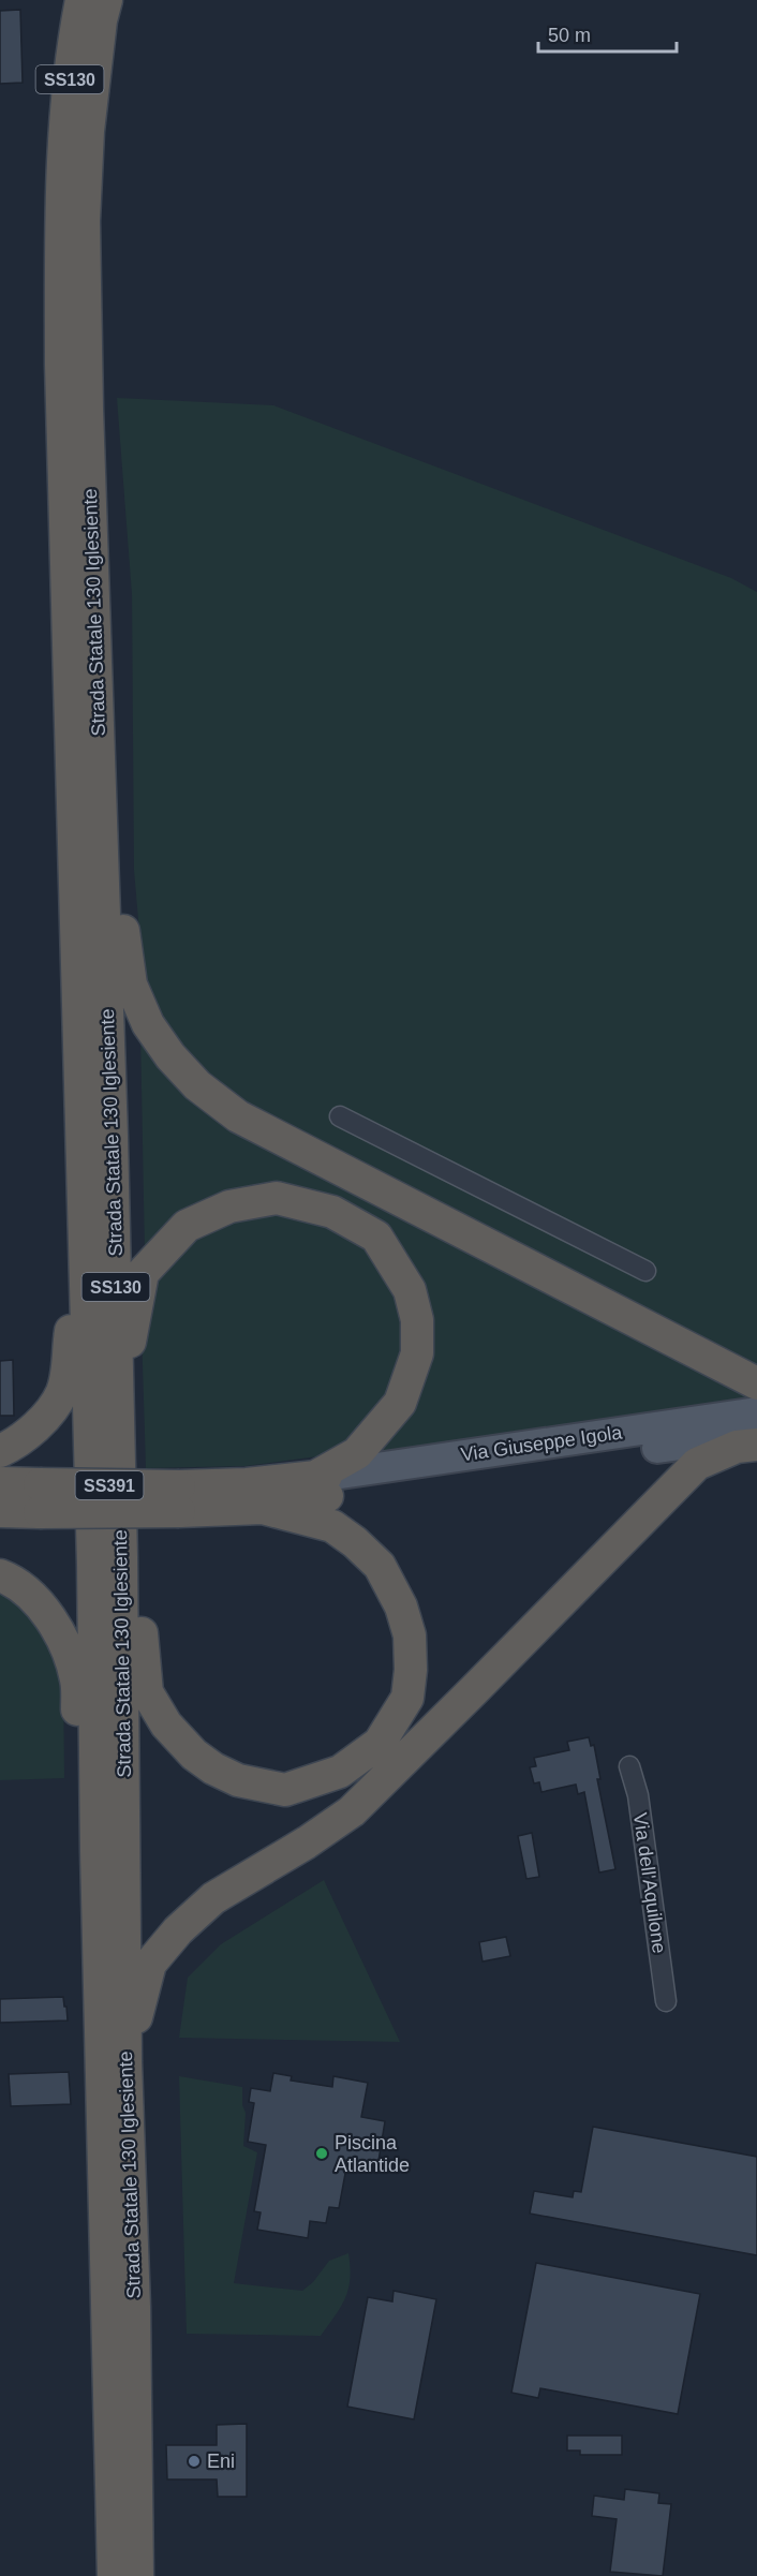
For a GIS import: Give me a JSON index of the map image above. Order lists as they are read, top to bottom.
{
  "streets": {
    "highway": ["SS130", "Strada Statale 130 Iglesiente", "SS391"],
    "main road": ["Via Giuseppe Igola"],
    "street": ["Via dell'Aquilone"]
  },
  "crossings": [
    ["Via Giuseppe Igola", "SS391"]
  ],
  "places": ["Piscina Atlantide", "Eni"],
  "scale_bar": "50 m"
}
